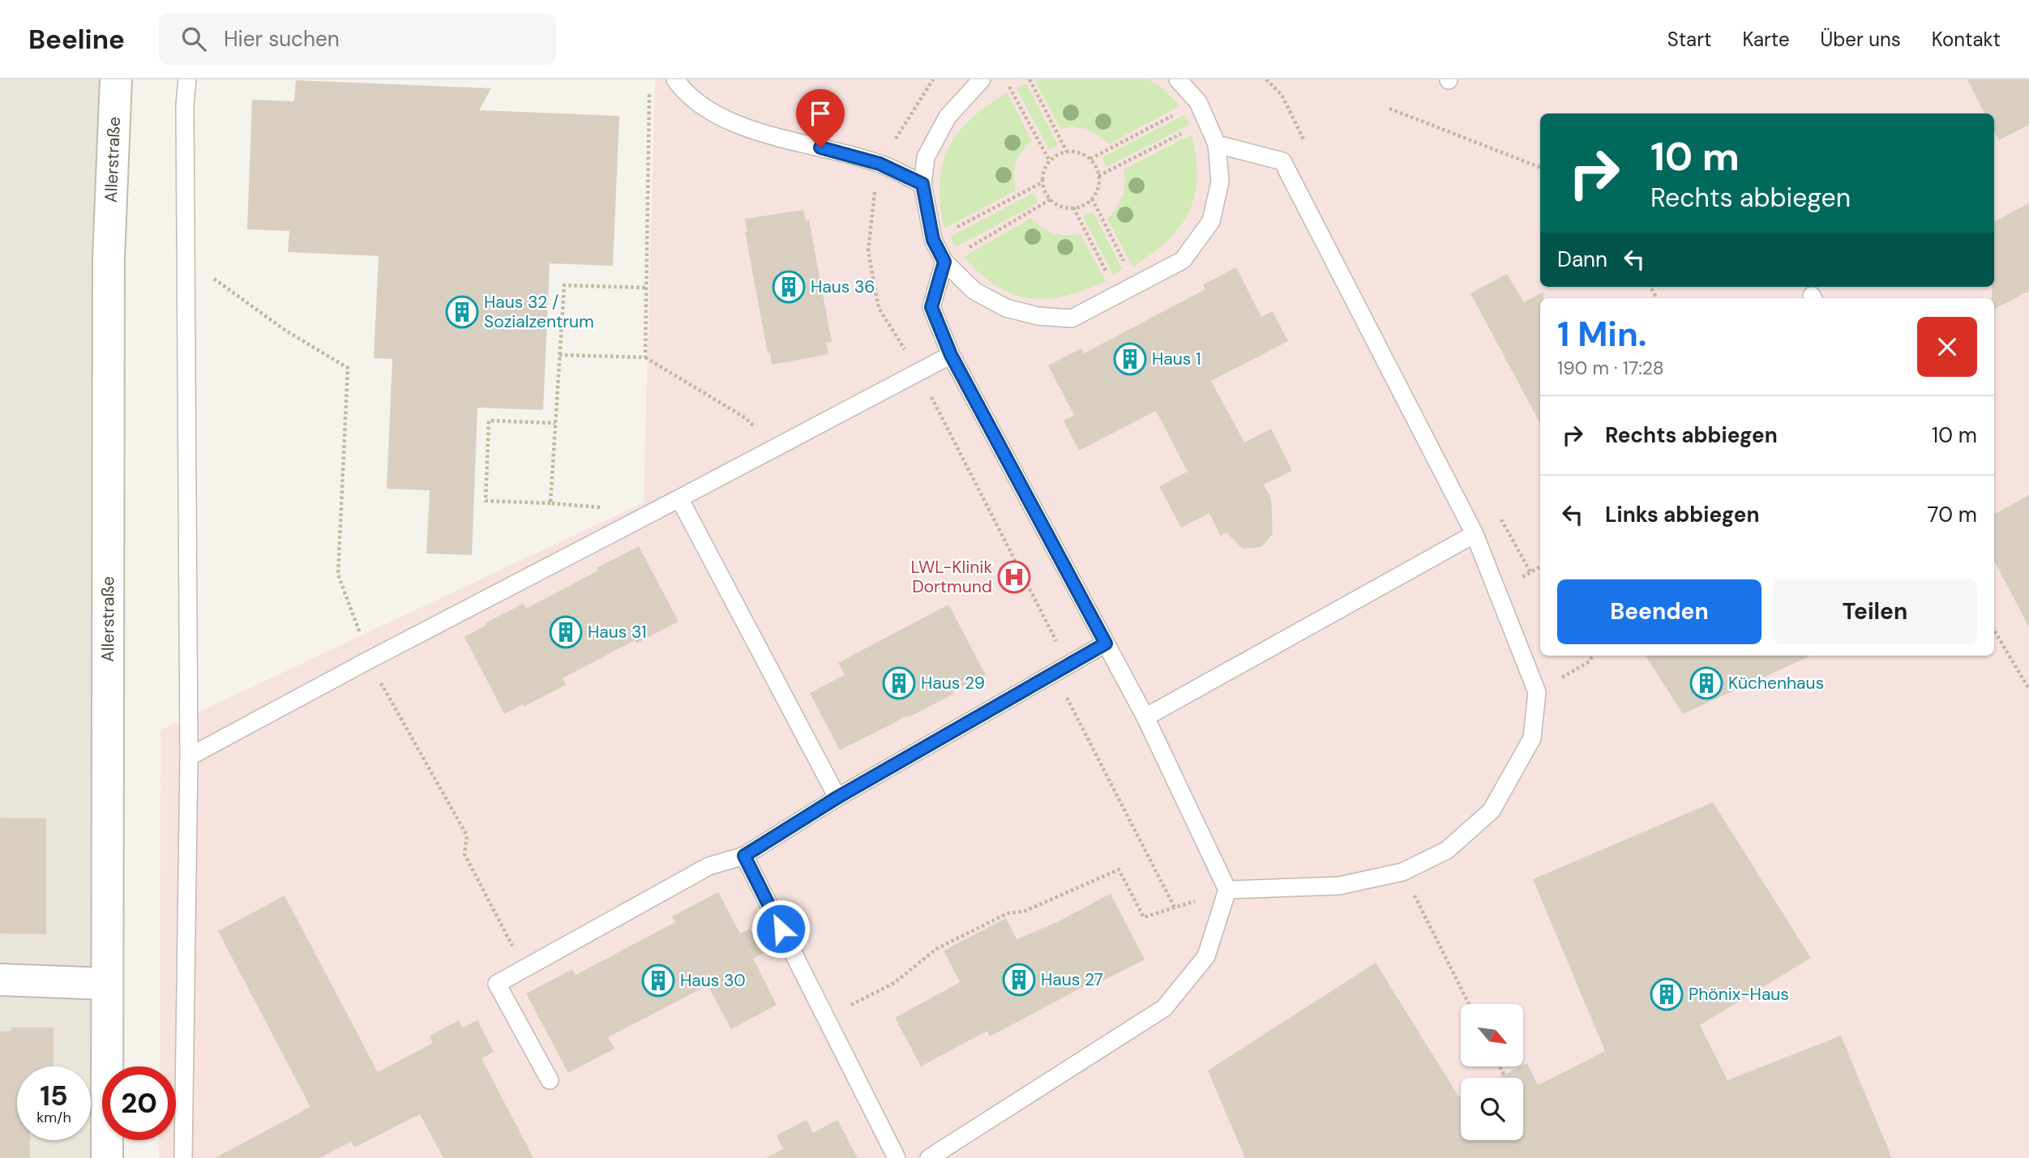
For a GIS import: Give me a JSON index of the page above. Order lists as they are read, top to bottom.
{
  "streets": {
    "street": ["Allerstraße"]
  },
  "places": {
    "building": [
      "Haus 36",
      "Haus 32 / Sozialzentrum",
      "Haus 1",
      "Haus 31",
      "Haus 29",
      "Küchenhaus",
      "Haus 27",
      "Haus 30",
      "Phönix-Haus"
    ],
    "hospital": ["LWL-Klinik Dortmund"]
  },
  "north": "bottom right",
  "page": {
    "header": "Beeline",
    "search": "Hier suchen",
    "nav": [
      "Start",
      "Karte",
      "Über uns",
      "Kontakt"
    ],
    "turn": ["10 m", "Rechts abbiegen"],
    "then": "Dann",
    "heading": ["1 Min.", "190 m · 17:28"],
    "list": [
      {
        "name": "Rechts abbiegen",
        "value": "10 m"
      },
      {
        "name": "Links abbiegen",
        "value": "70 m"
      }
    ],
    "buttons": ["Beenden", "Teilen"],
    "speed": "15 km/h",
    "limit": "20"
  }
}
